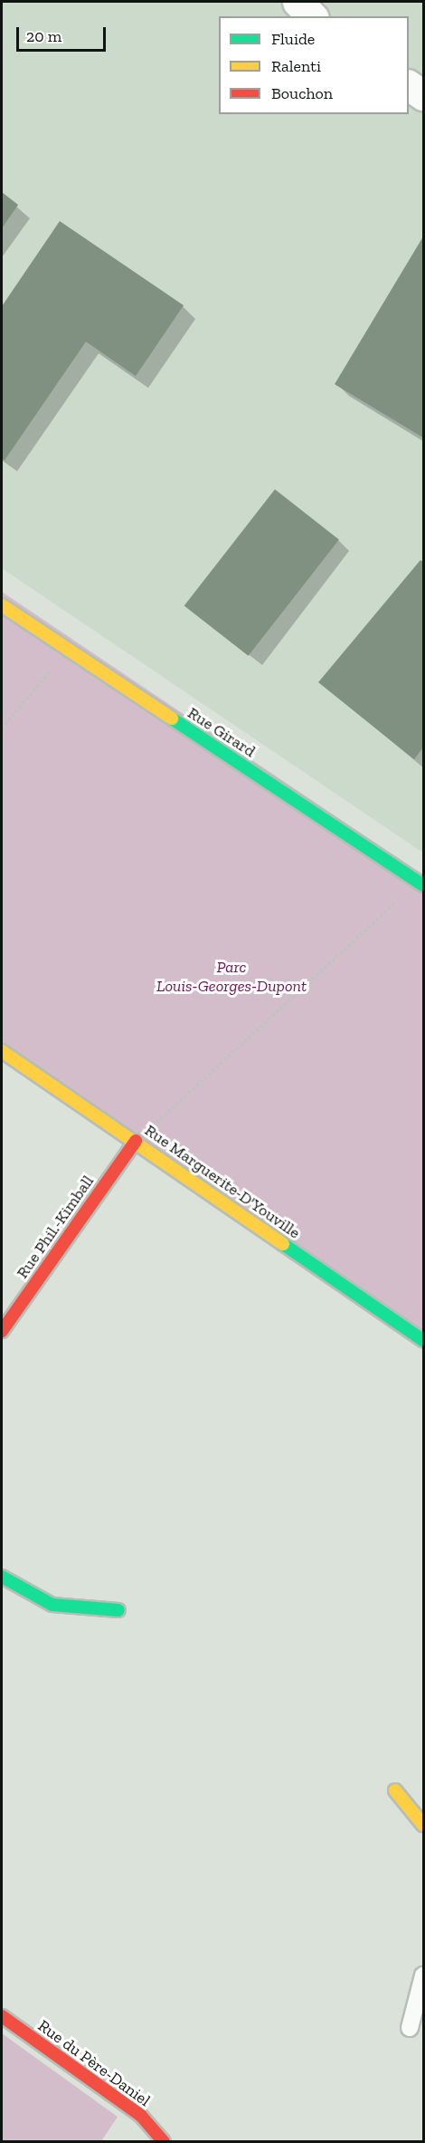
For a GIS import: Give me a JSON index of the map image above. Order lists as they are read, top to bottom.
{
  "streets": {
    "street": [
      "Rue Girard",
      "Rue Marguerite-D'Youville",
      "Rue Phil.-Kimball",
      "Rue du Père-Daniel"
    ]
  },
  "crossings": [
    ["Rue Marguerite-D'Youville", "Rue Phil.-Kimball"]
  ],
  "parks": ["Parc Louis-Georges-Dupont"],
  "legend": ["Fluide", "Ralenti", "Bouchon"],
  "scale_bar": "20 m"
}
